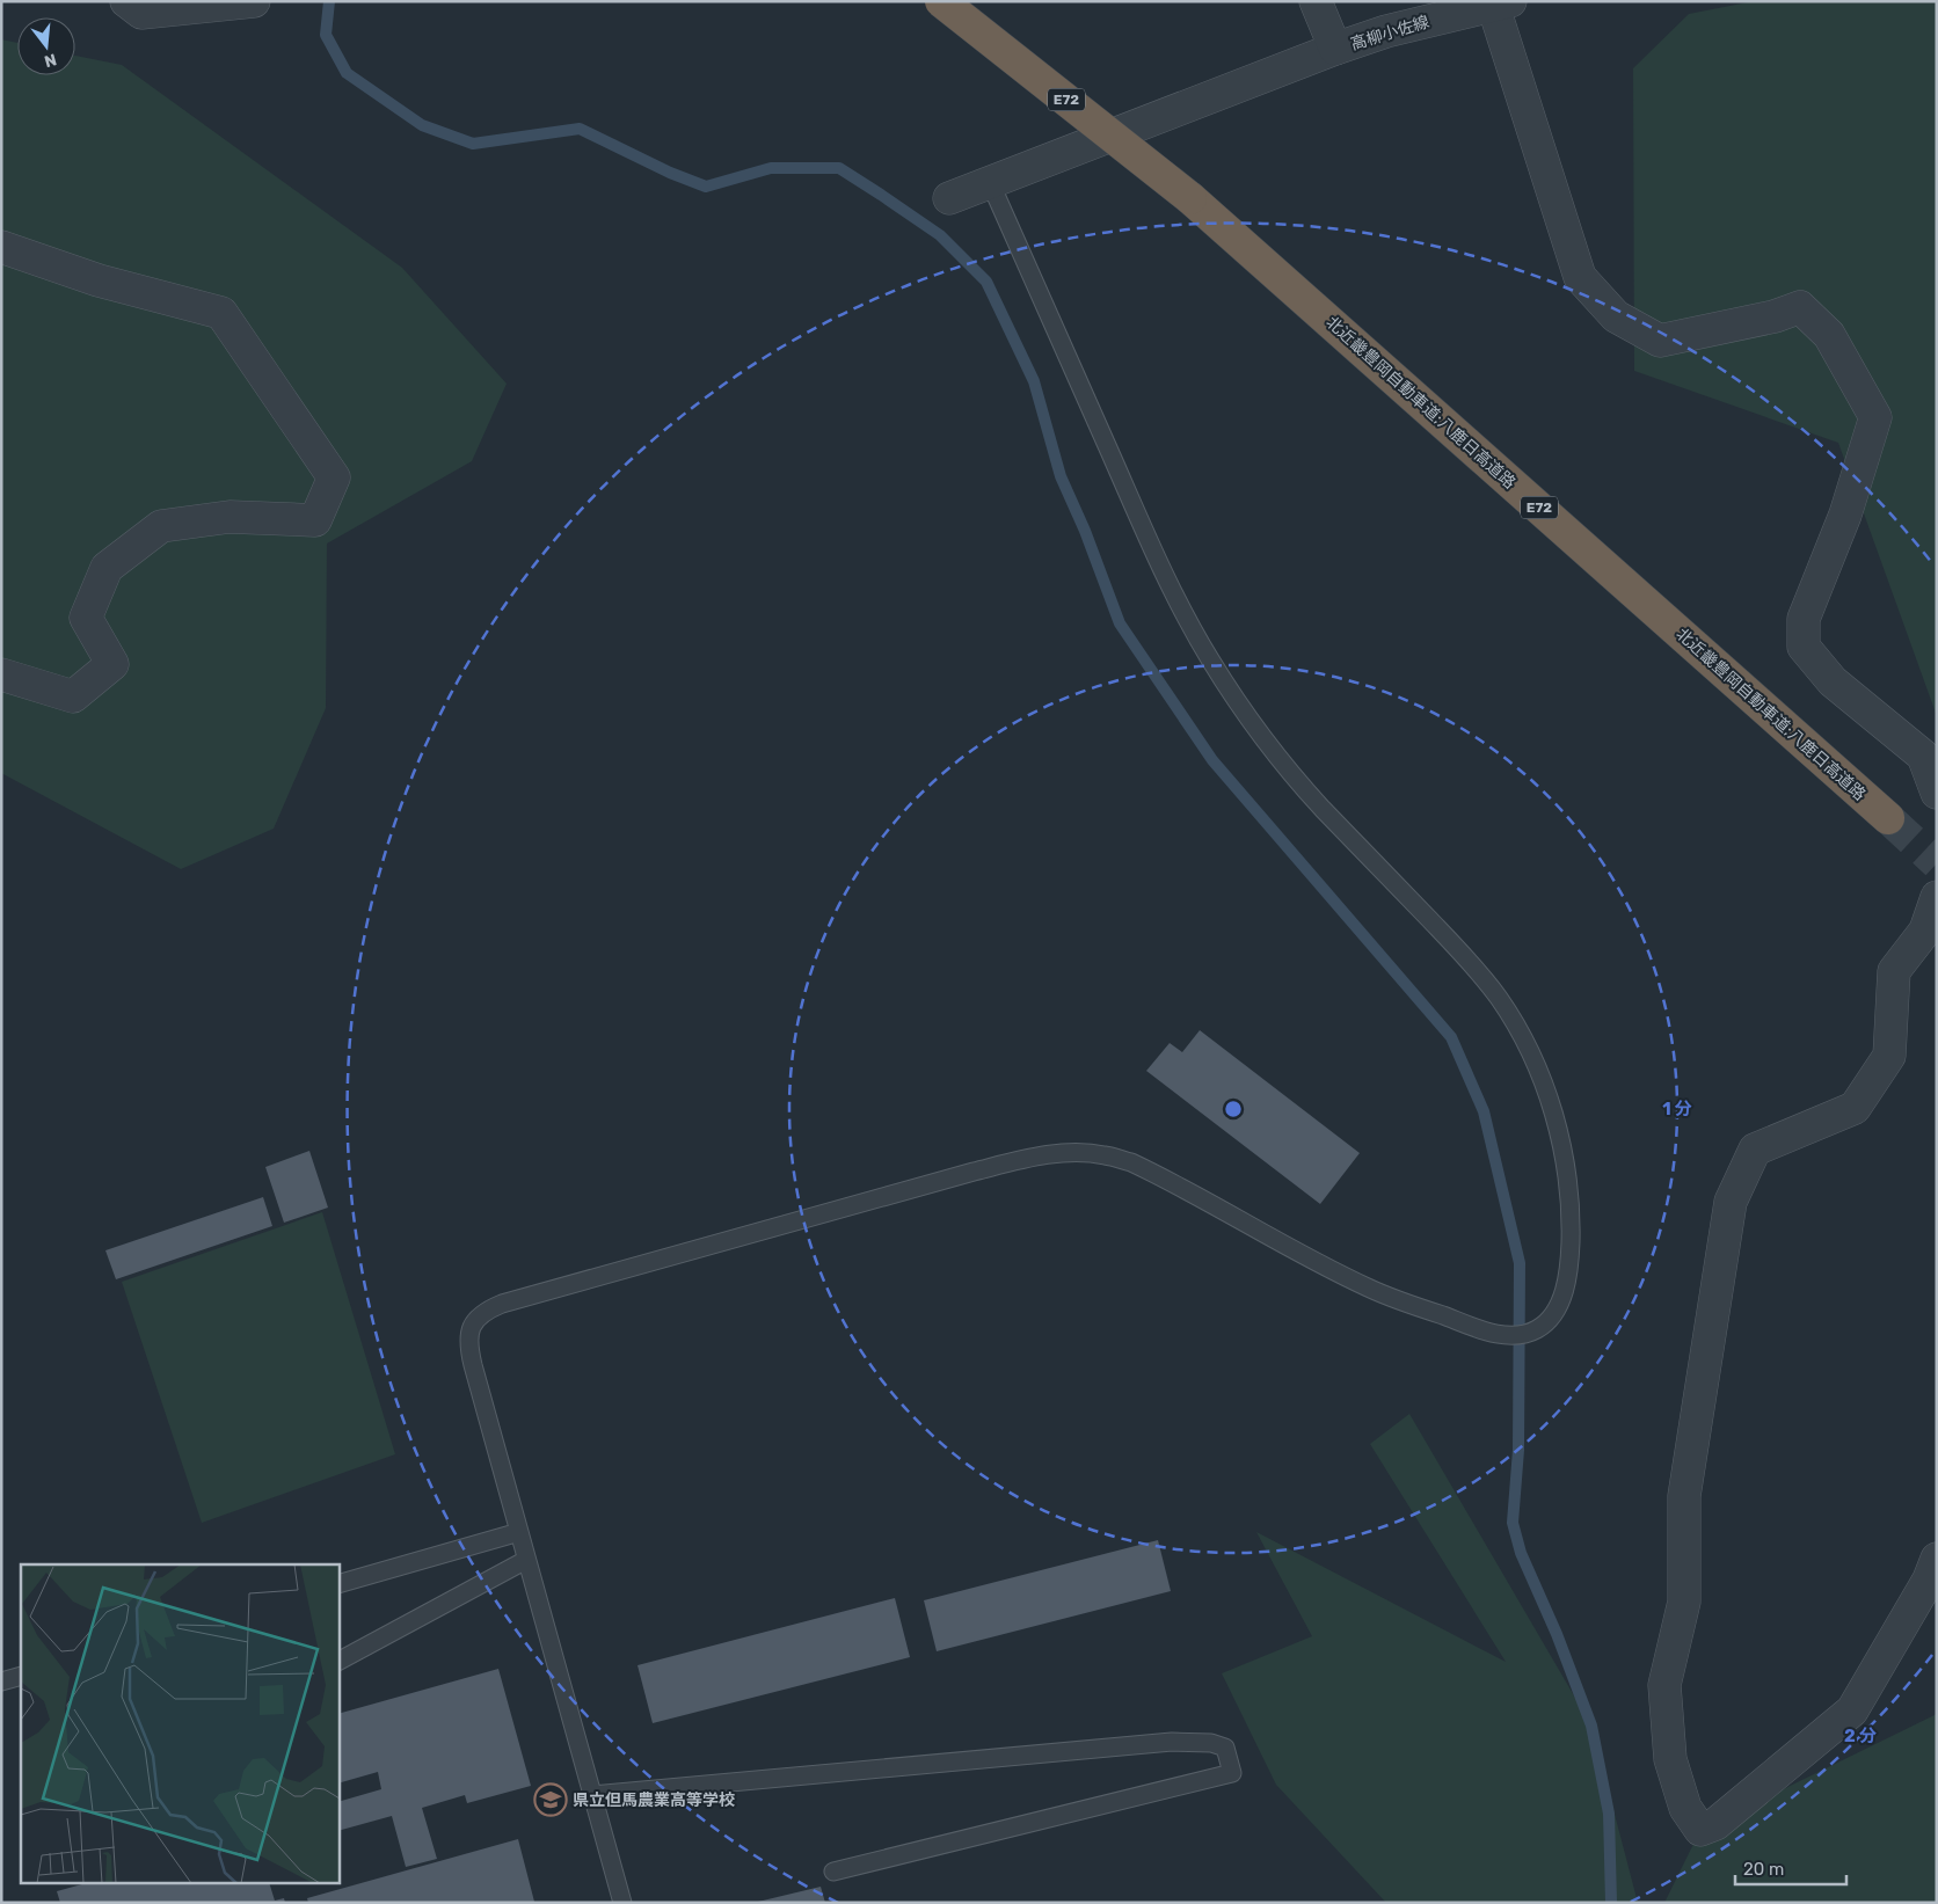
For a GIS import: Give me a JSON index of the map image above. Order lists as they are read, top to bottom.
{
  "streets": {
    "highway": ["E72", "北近畿豊岡自動車道;八鹿日高道路"],
    "street": ["高柳小佐線"]
  },
  "places": {
    "school or university": ["県立但馬農業高等学校"]
  },
  "scale_bar": "20 m",
  "north": "bottom",
  "rings": ["1 分", "2 分"]
}
